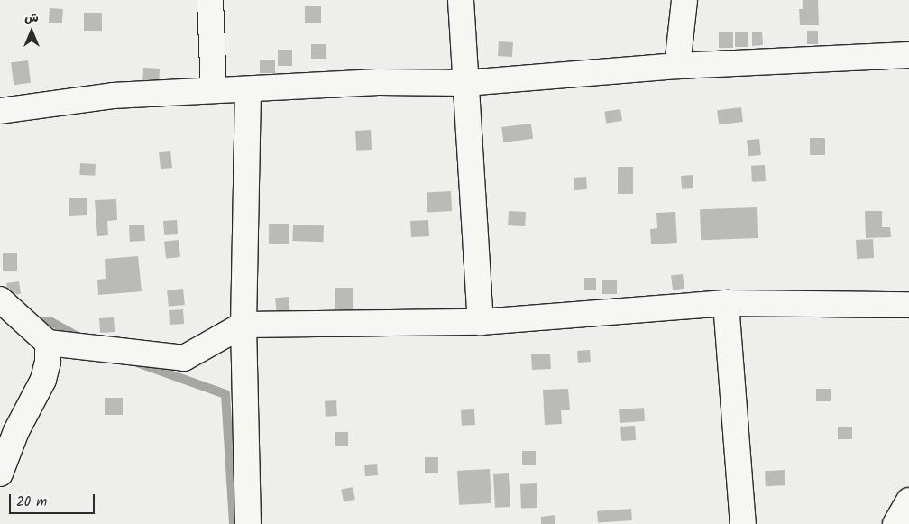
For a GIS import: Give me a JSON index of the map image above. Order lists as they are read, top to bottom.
{
  "scale_bar": "20 m",
  "north": "top"
}
